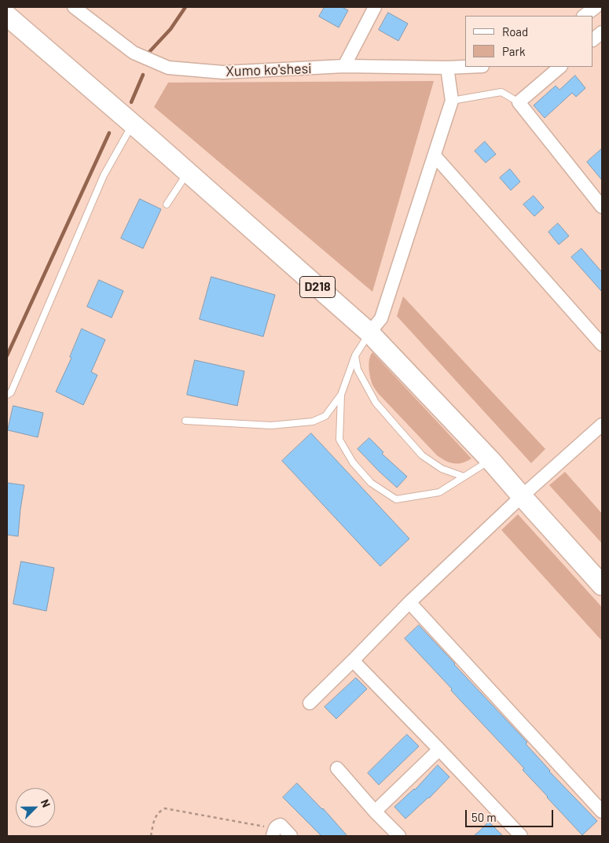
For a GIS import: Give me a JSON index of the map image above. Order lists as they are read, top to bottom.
{
  "streets": {
    "main road": ["D218"],
    "street": ["Xumo ko'shesi"]
  },
  "legend": ["Road", "Park"],
  "scale_bar": "50 m",
  "north": "top right"
}
